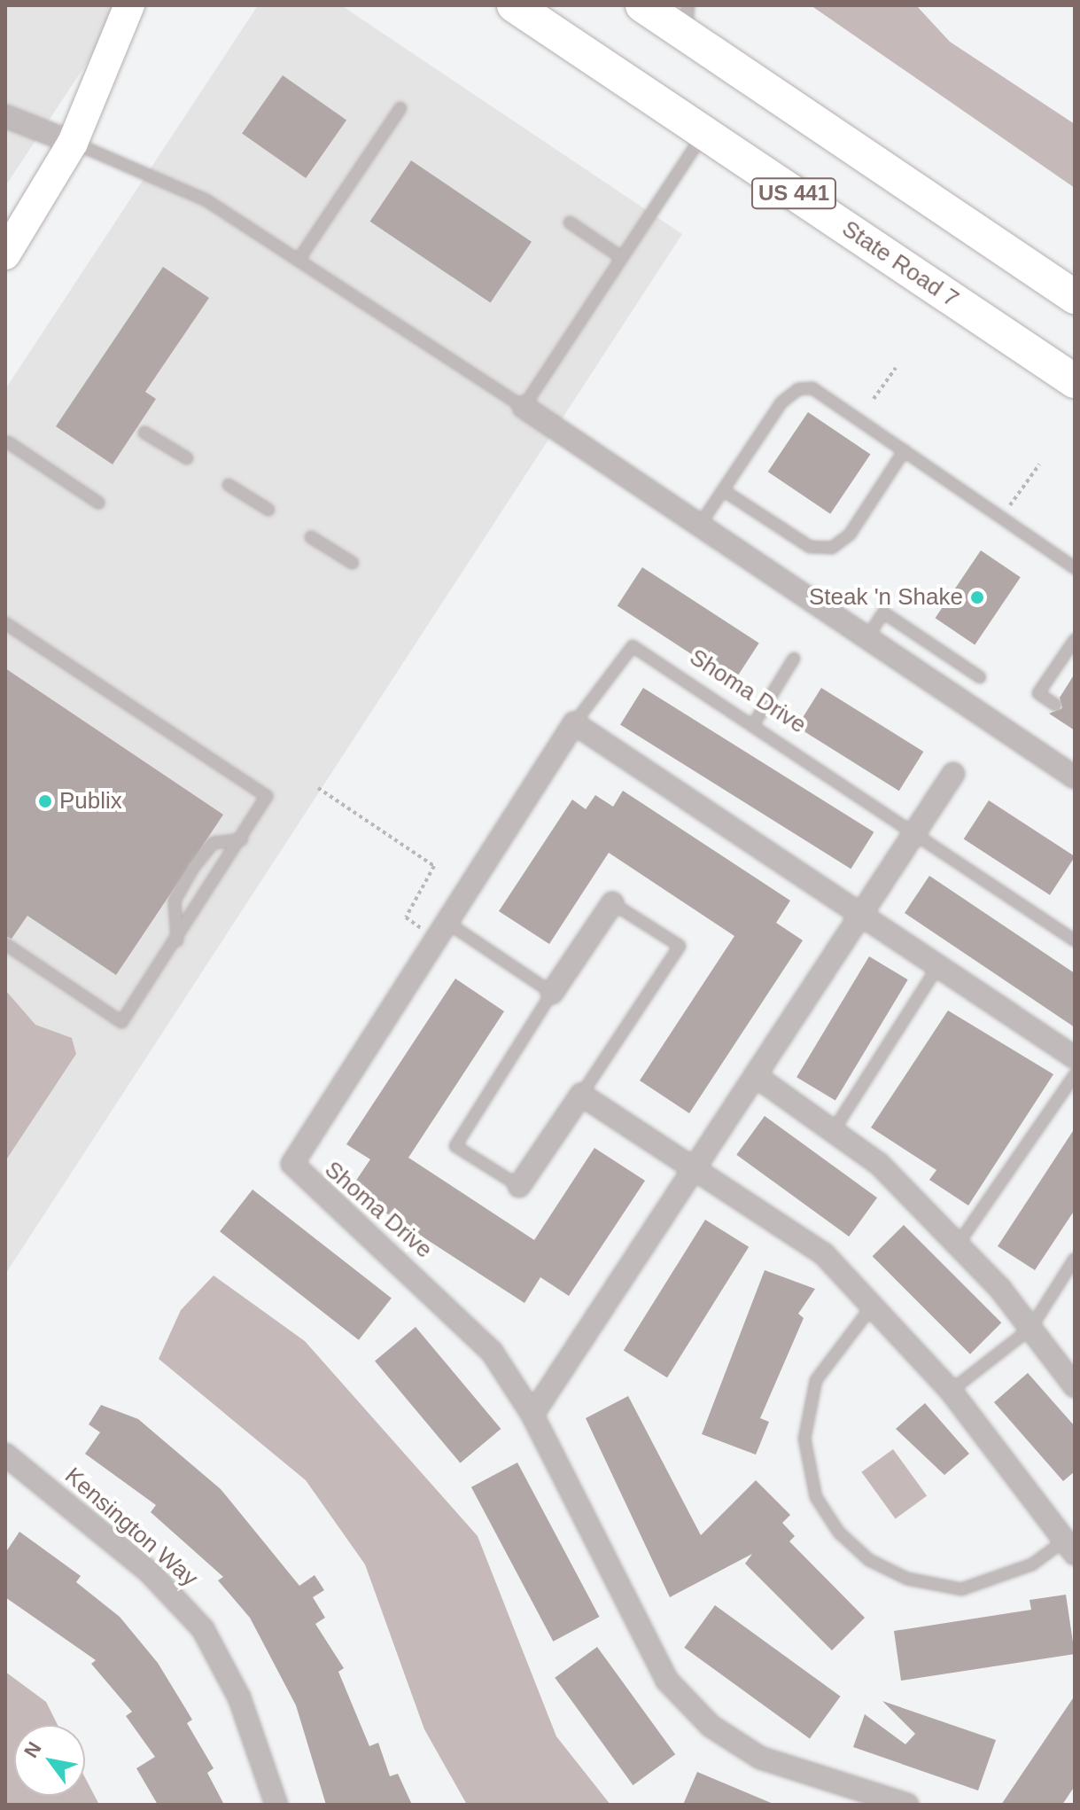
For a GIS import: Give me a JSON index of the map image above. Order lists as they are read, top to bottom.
{
  "streets": {
    "main road": ["US 441", "State Road 7"],
    "street": ["Shoma Drive", "Kensington Way"]
  },
  "places": ["Steak 'n Shake", "Publix"],
  "north": "top left"
}
